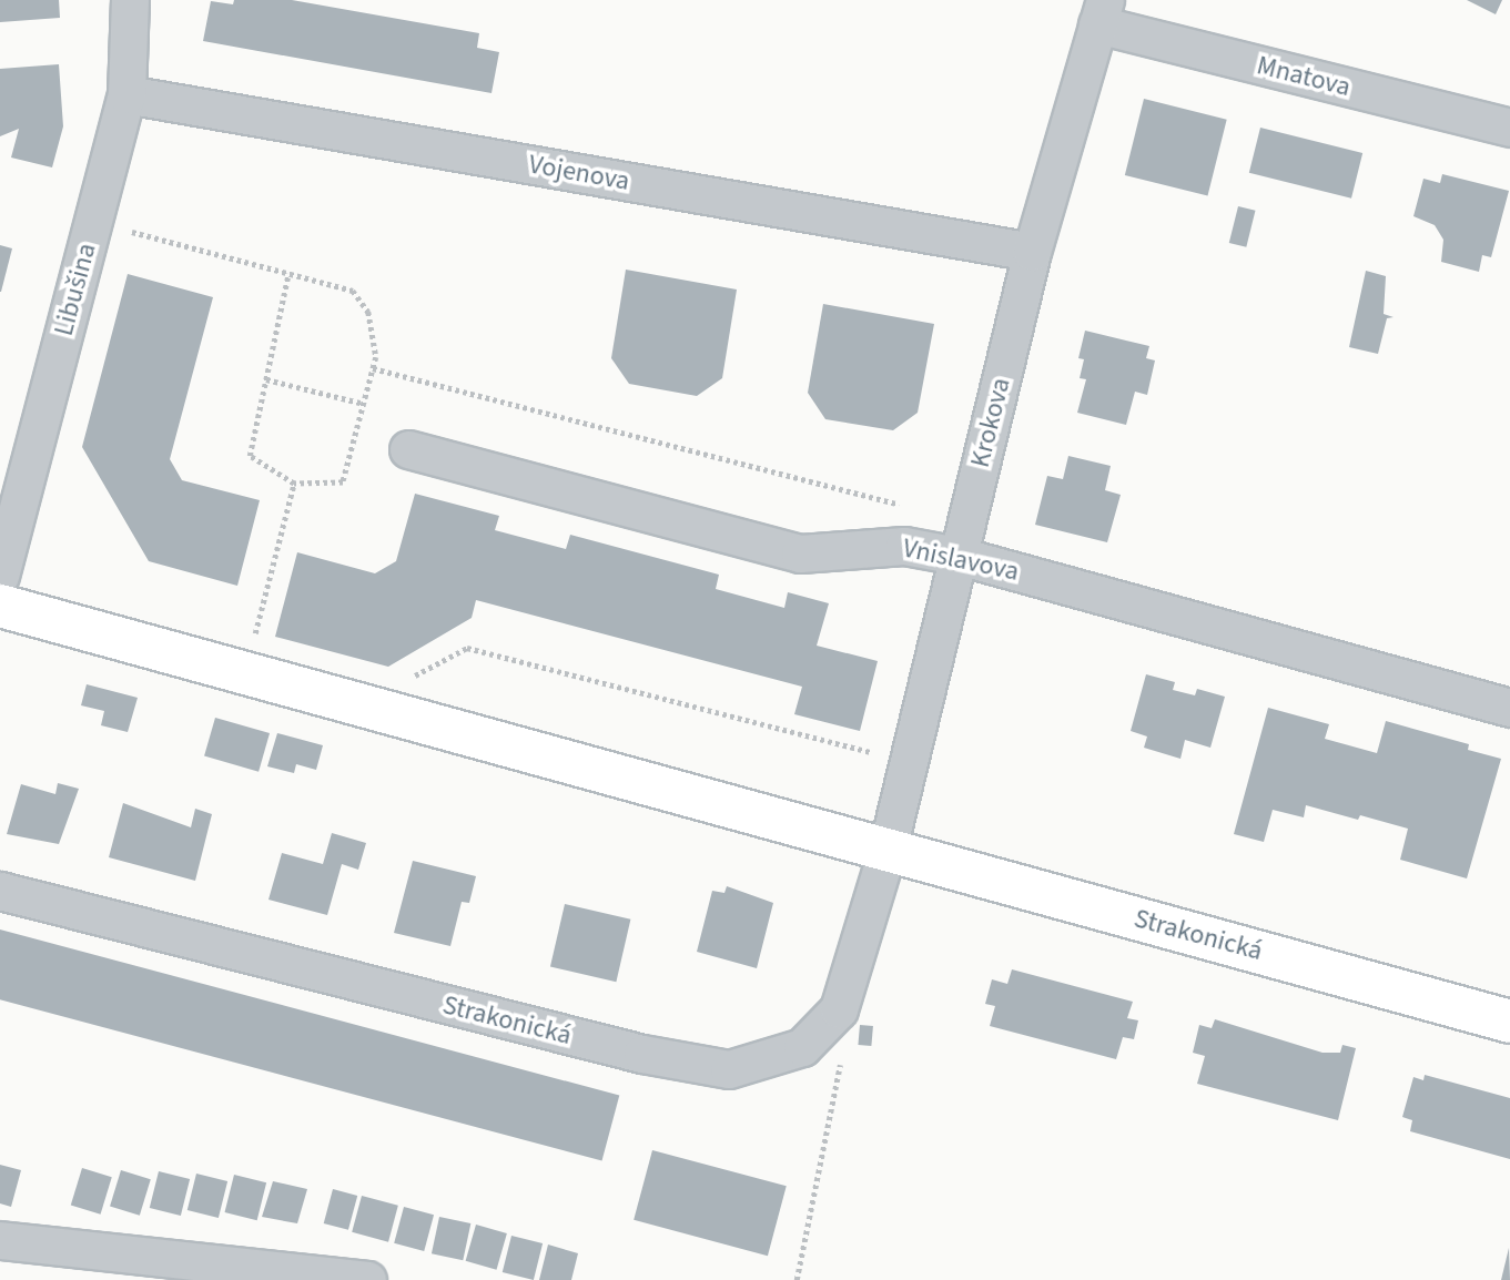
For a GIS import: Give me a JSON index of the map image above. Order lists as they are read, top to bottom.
{
  "streets": {
    "main road": ["Strakonická"],
    "street": [
      "Mnatova",
      "Vojenova",
      "Libušina",
      "Krokova",
      "Vnislavova"
    ]
  },
  "crossings": [
    ["Mnatova", "Krokova"],
    ["Vojenova", "Libušina"],
    ["Vojenova", "Krokova"],
    ["Krokova", "Vnislavova"],
    ["Krokova", "Strakonická"]
  ]
}
